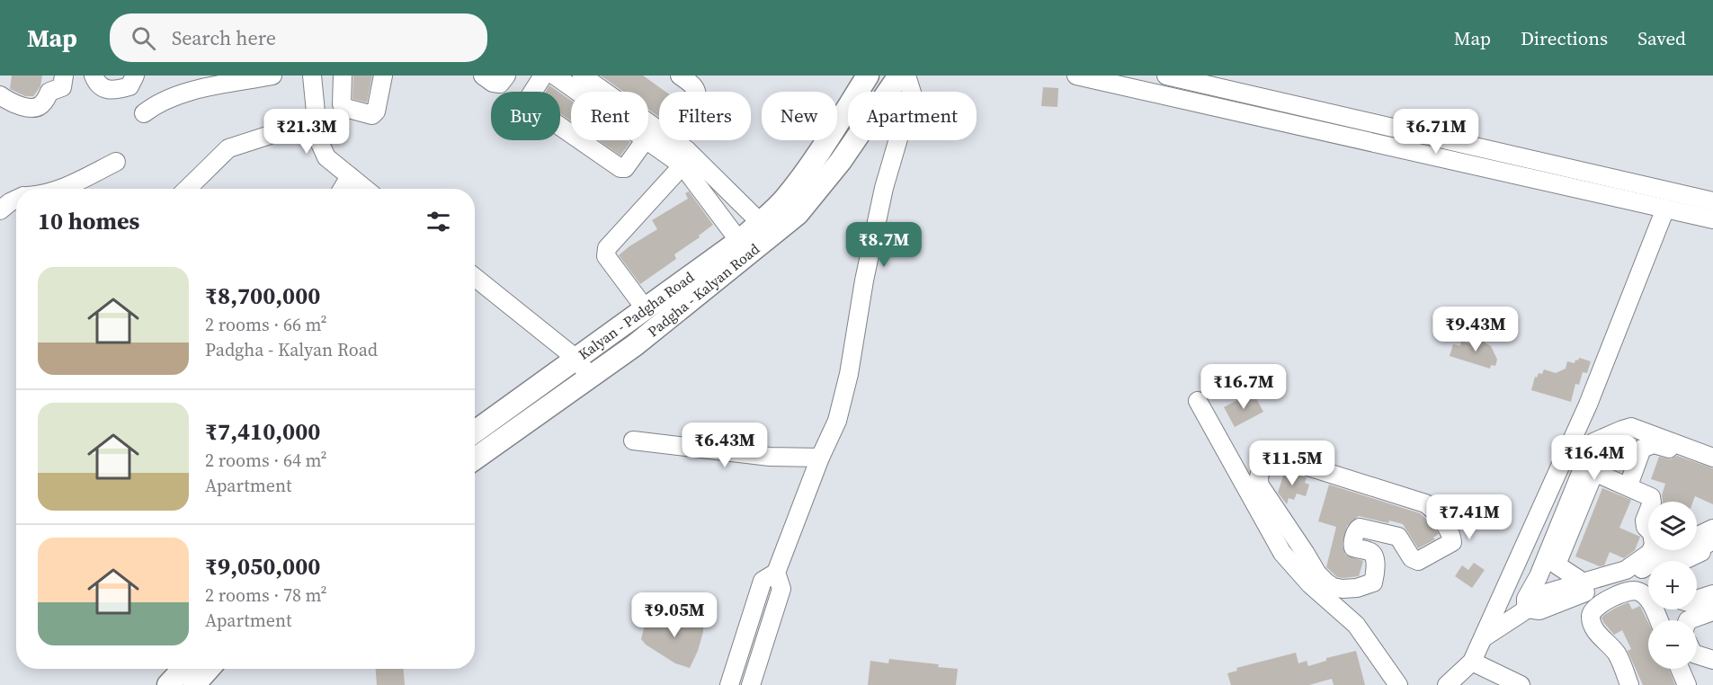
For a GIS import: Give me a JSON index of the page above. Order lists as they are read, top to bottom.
{
  "streets": {
    "main road": ["Padgha - Kalyan Road", "Kalyan - Padgha Road"]
  },
  "crossings": [
    ["Padgha - Kalyan Road", "Kalyan - Padgha Road"]
  ],
  "page": {
    "header": "Map",
    "search": "Search here",
    "nav": ["Map", "Directions", "Saved"],
    "chip": [
      "Buy",
      "Rent",
      "Filters",
      "New",
      "Apartment"
    ],
    "price": [
      "₹21.3M",
      "₹6.71M",
      "₹8.7M",
      "₹9.43M",
      "₹16.7M",
      "₹6.43M",
      "₹16.4M",
      "₹11.5M",
      "₹7.41M",
      "₹9.05M"
    ],
    "heading": "10 homes",
    "list": [
      {
        "name": "₹8,700,000",
        "note": "2 rooms · 66 m² · Padgha - Kalyan Road"
      },
      {
        "name": "₹7,410,000",
        "note": "2 rooms · 64 m² · Apartment"
      },
      {
        "name": "₹9,050,000",
        "note": "2 rooms · 78 m² · Apartment"
      }
    ],
    "map_buttons": ["+", "−"]
  }
}
